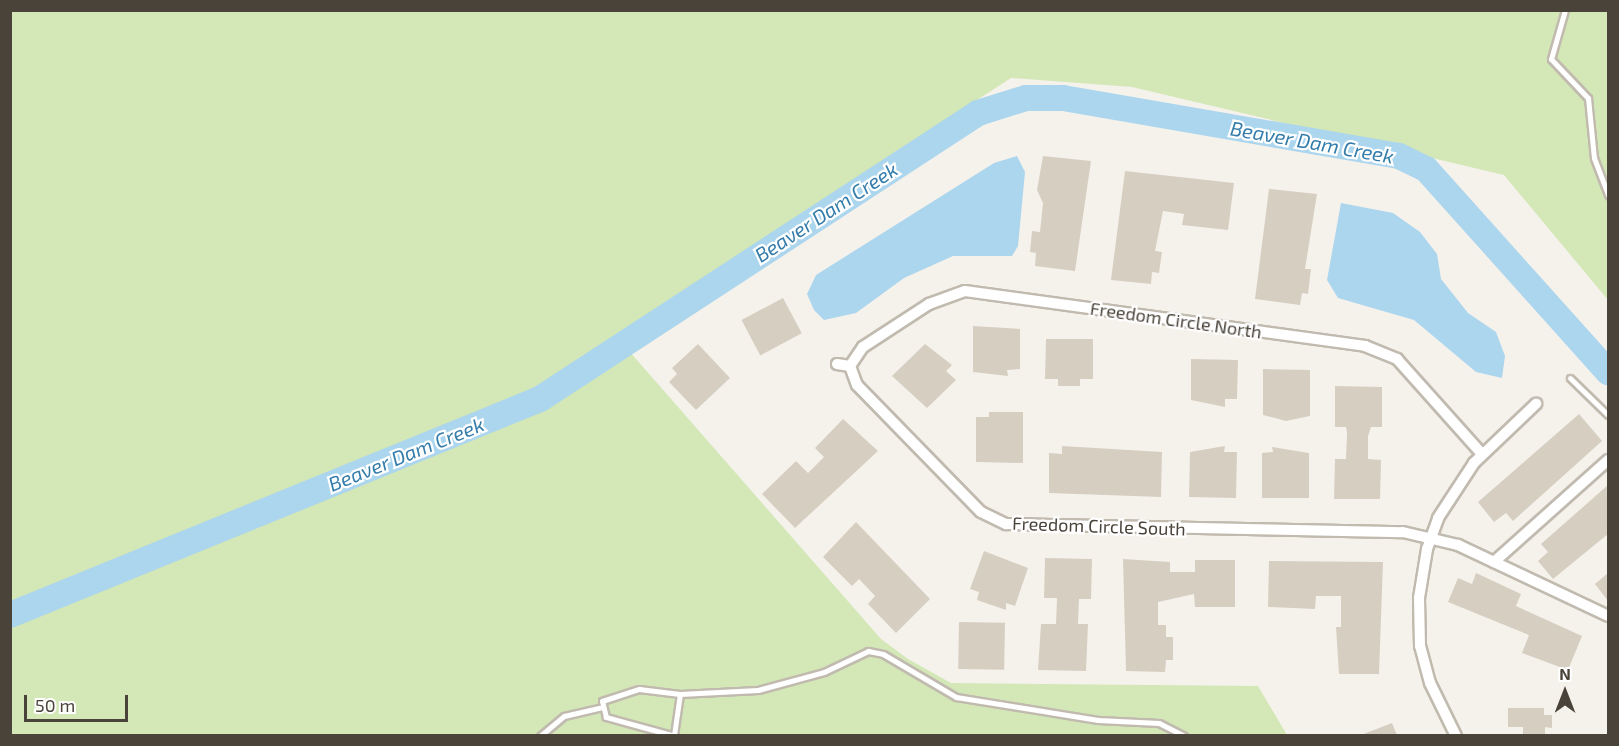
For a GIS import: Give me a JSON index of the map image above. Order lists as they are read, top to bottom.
{
  "streets": {
    "street": ["Freedom Circle North", "Freedom Circle South"]
  },
  "crossings": [
    ["Freedom Circle North", "Freedom Circle South"]
  ],
  "water": ["Beaver Dam Creek"],
  "scale_bar": "50 m",
  "north": "top"
}
